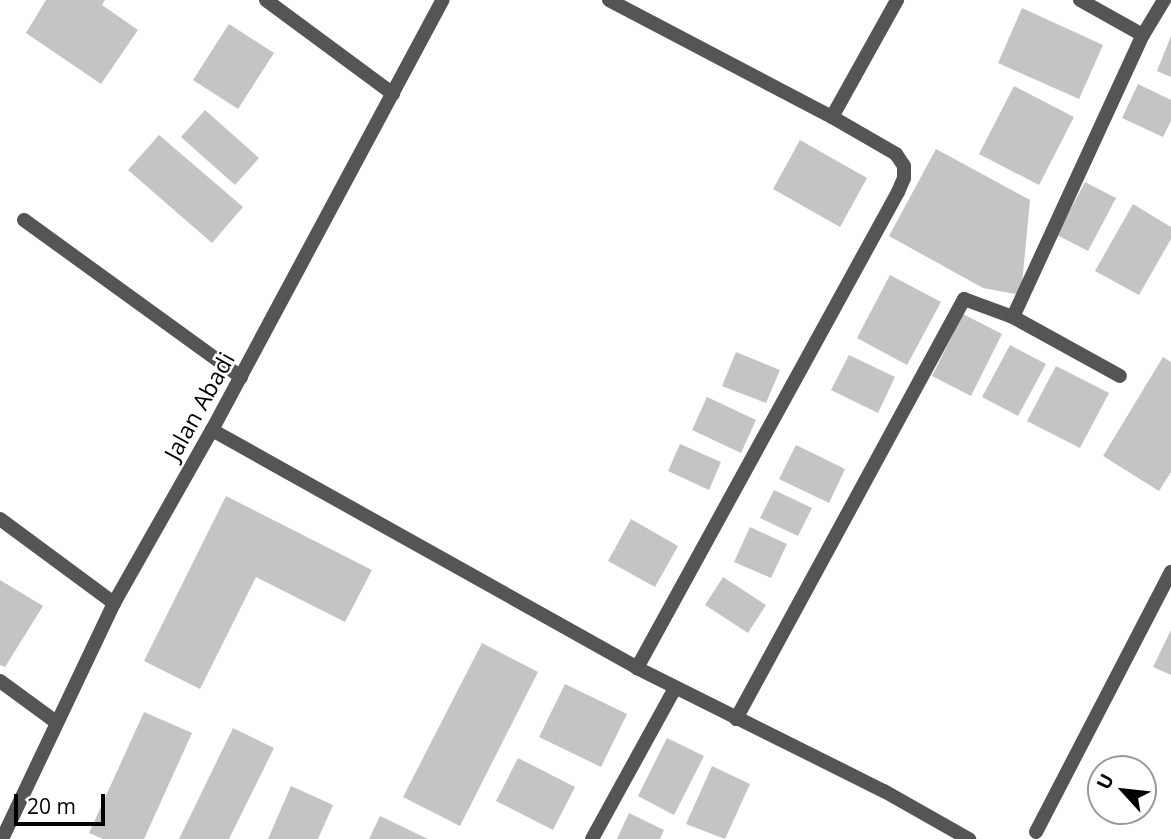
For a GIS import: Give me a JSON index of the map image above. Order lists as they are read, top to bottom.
{
  "streets": {
    "street": ["Jalan Abadi"]
  },
  "scale_bar": "20 m",
  "north": "top left"
}
